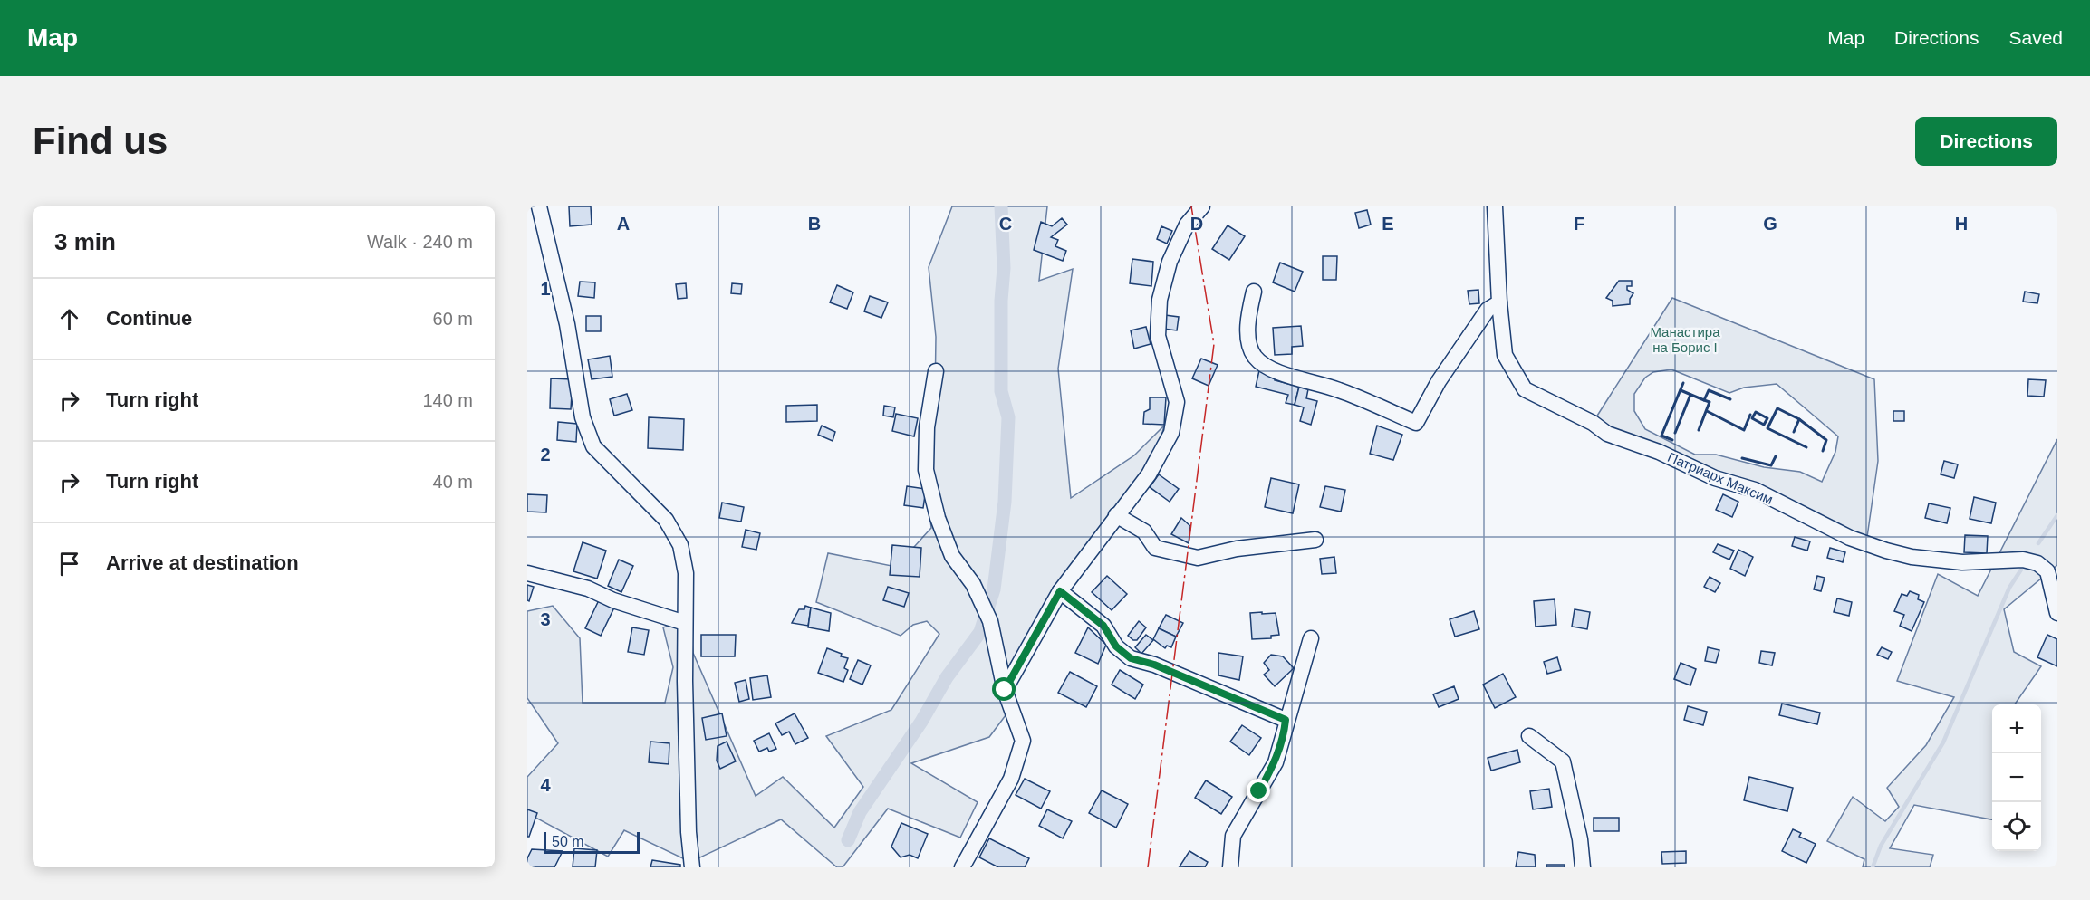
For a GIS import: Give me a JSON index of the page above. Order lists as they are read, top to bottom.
{
  "streets": {
    "street": ["Патриарх Максим"]
  },
  "parks": ["Манастира на Борис І"],
  "scale_bar": "50 m",
  "page": {
    "header": "Map",
    "nav": ["Map", "Directions", "Saved"],
    "buttons": "Directions",
    "title": "Find us",
    "heading": ["3 min", "Walk · 240 m"],
    "list": [
      ["Continue", "60 m"],
      ["Turn right", "140 m"],
      ["Turn right", "40 m"],
      "Arrive at destination"
    ],
    "map_buttons": ["+", "−"],
    "scale": "50 m"
  },
  "grid": {
    "columns": [
      "A",
      "B",
      "C",
      "D",
      "E",
      "F",
      "G",
      "H"
    ],
    "rows": [
      "1",
      "2",
      "3",
      "4"
    ]
  }
}
